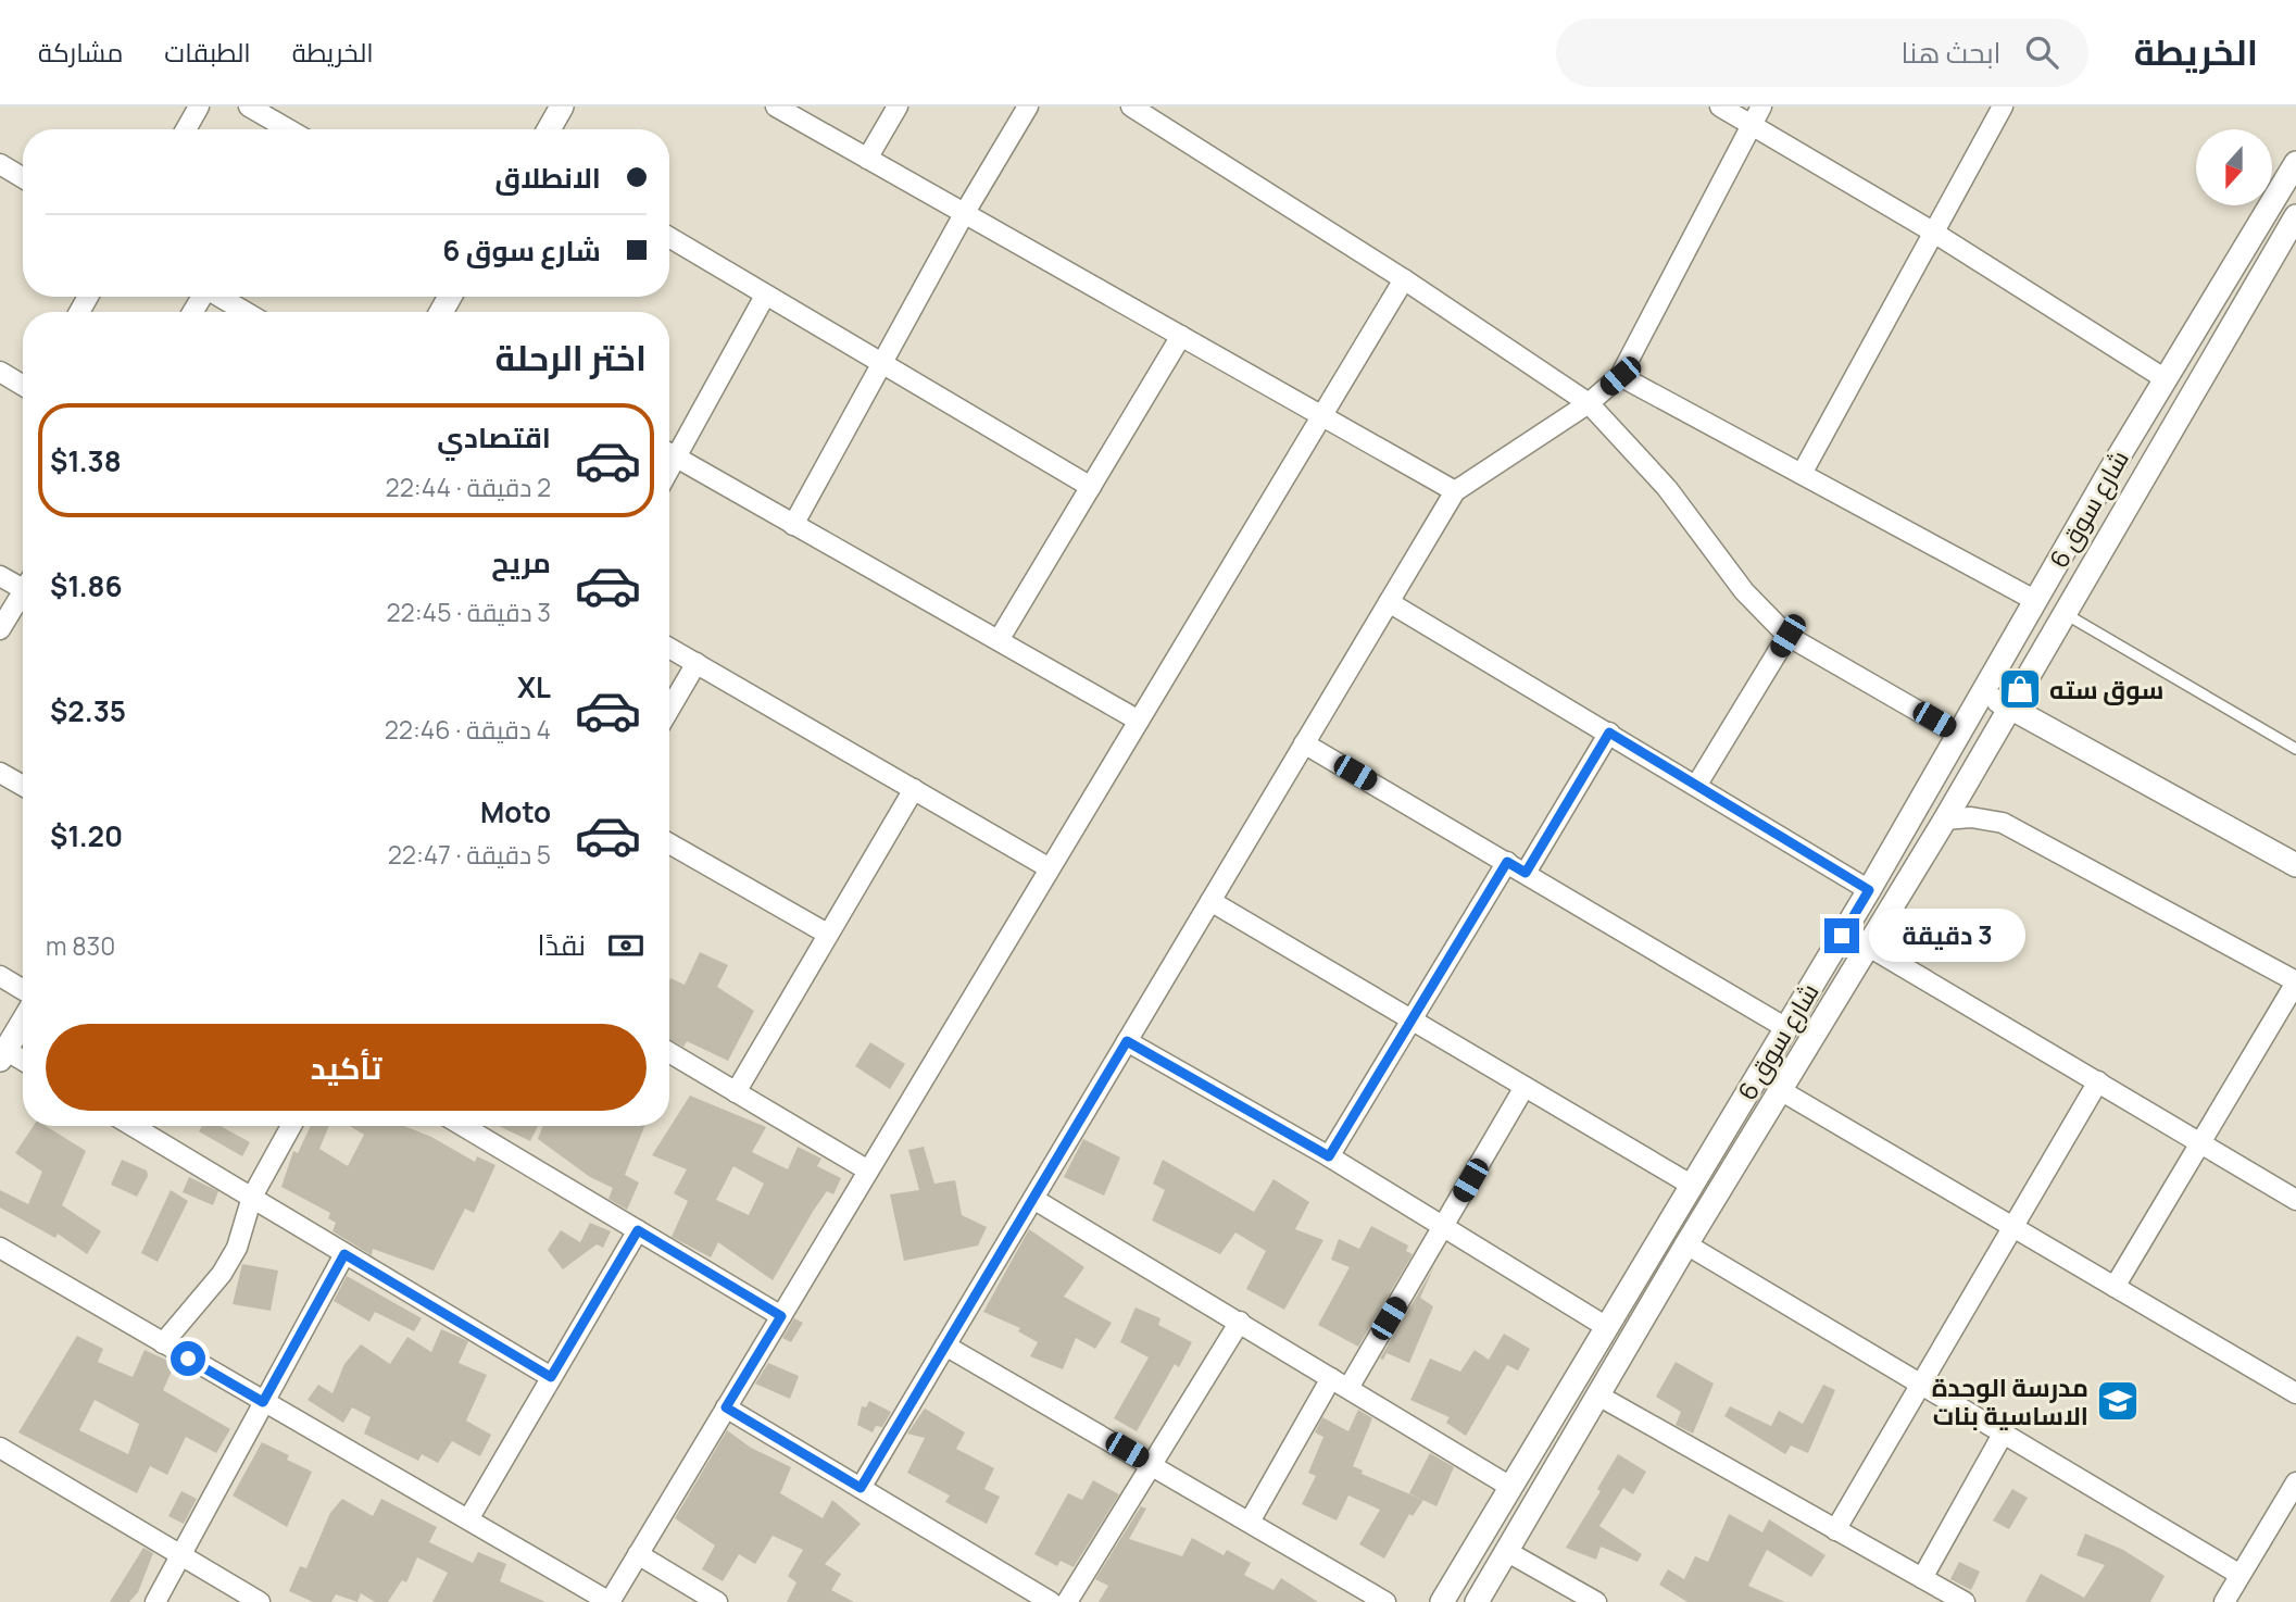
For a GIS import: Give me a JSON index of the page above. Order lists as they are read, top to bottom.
{
  "streets": {
    "street": ["شارع سوق 6"]
  },
  "places": {
    "shop": ["سوق سته"],
    "school or university": ["مدرسة الوحدة الاساسية بنات"]
  },
  "north": "bottom",
  "page": {
    "header": "الخريطة",
    "search": "ابحث هنا",
    "nav": ["الخريطة", "الطبقات", "مشاركة"],
    "banner": ["الانطلاق", "شارع سوق 6"],
    "heading": "اختر الرحلة",
    "list": [
      {
        "name": "اقتصادي",
        "note": "2 دقيقة · 22:44",
        "value": "$1.38"
      },
      {
        "name": "مريح",
        "note": "3 دقيقة · 22:45",
        "value": "$1.86"
      },
      {
        "name": "XL",
        "note": "4 دقيقة · 22:46",
        "value": "$2.35"
      },
      {
        "name": "Moto",
        "note": "5 دقيقة · 22:47",
        "value": "$1.20"
      }
    ],
    "pay": ["نقدًا", "830 m"],
    "bubble": "3 دقيقة",
    "buttons": "تأكيد"
  }
}
